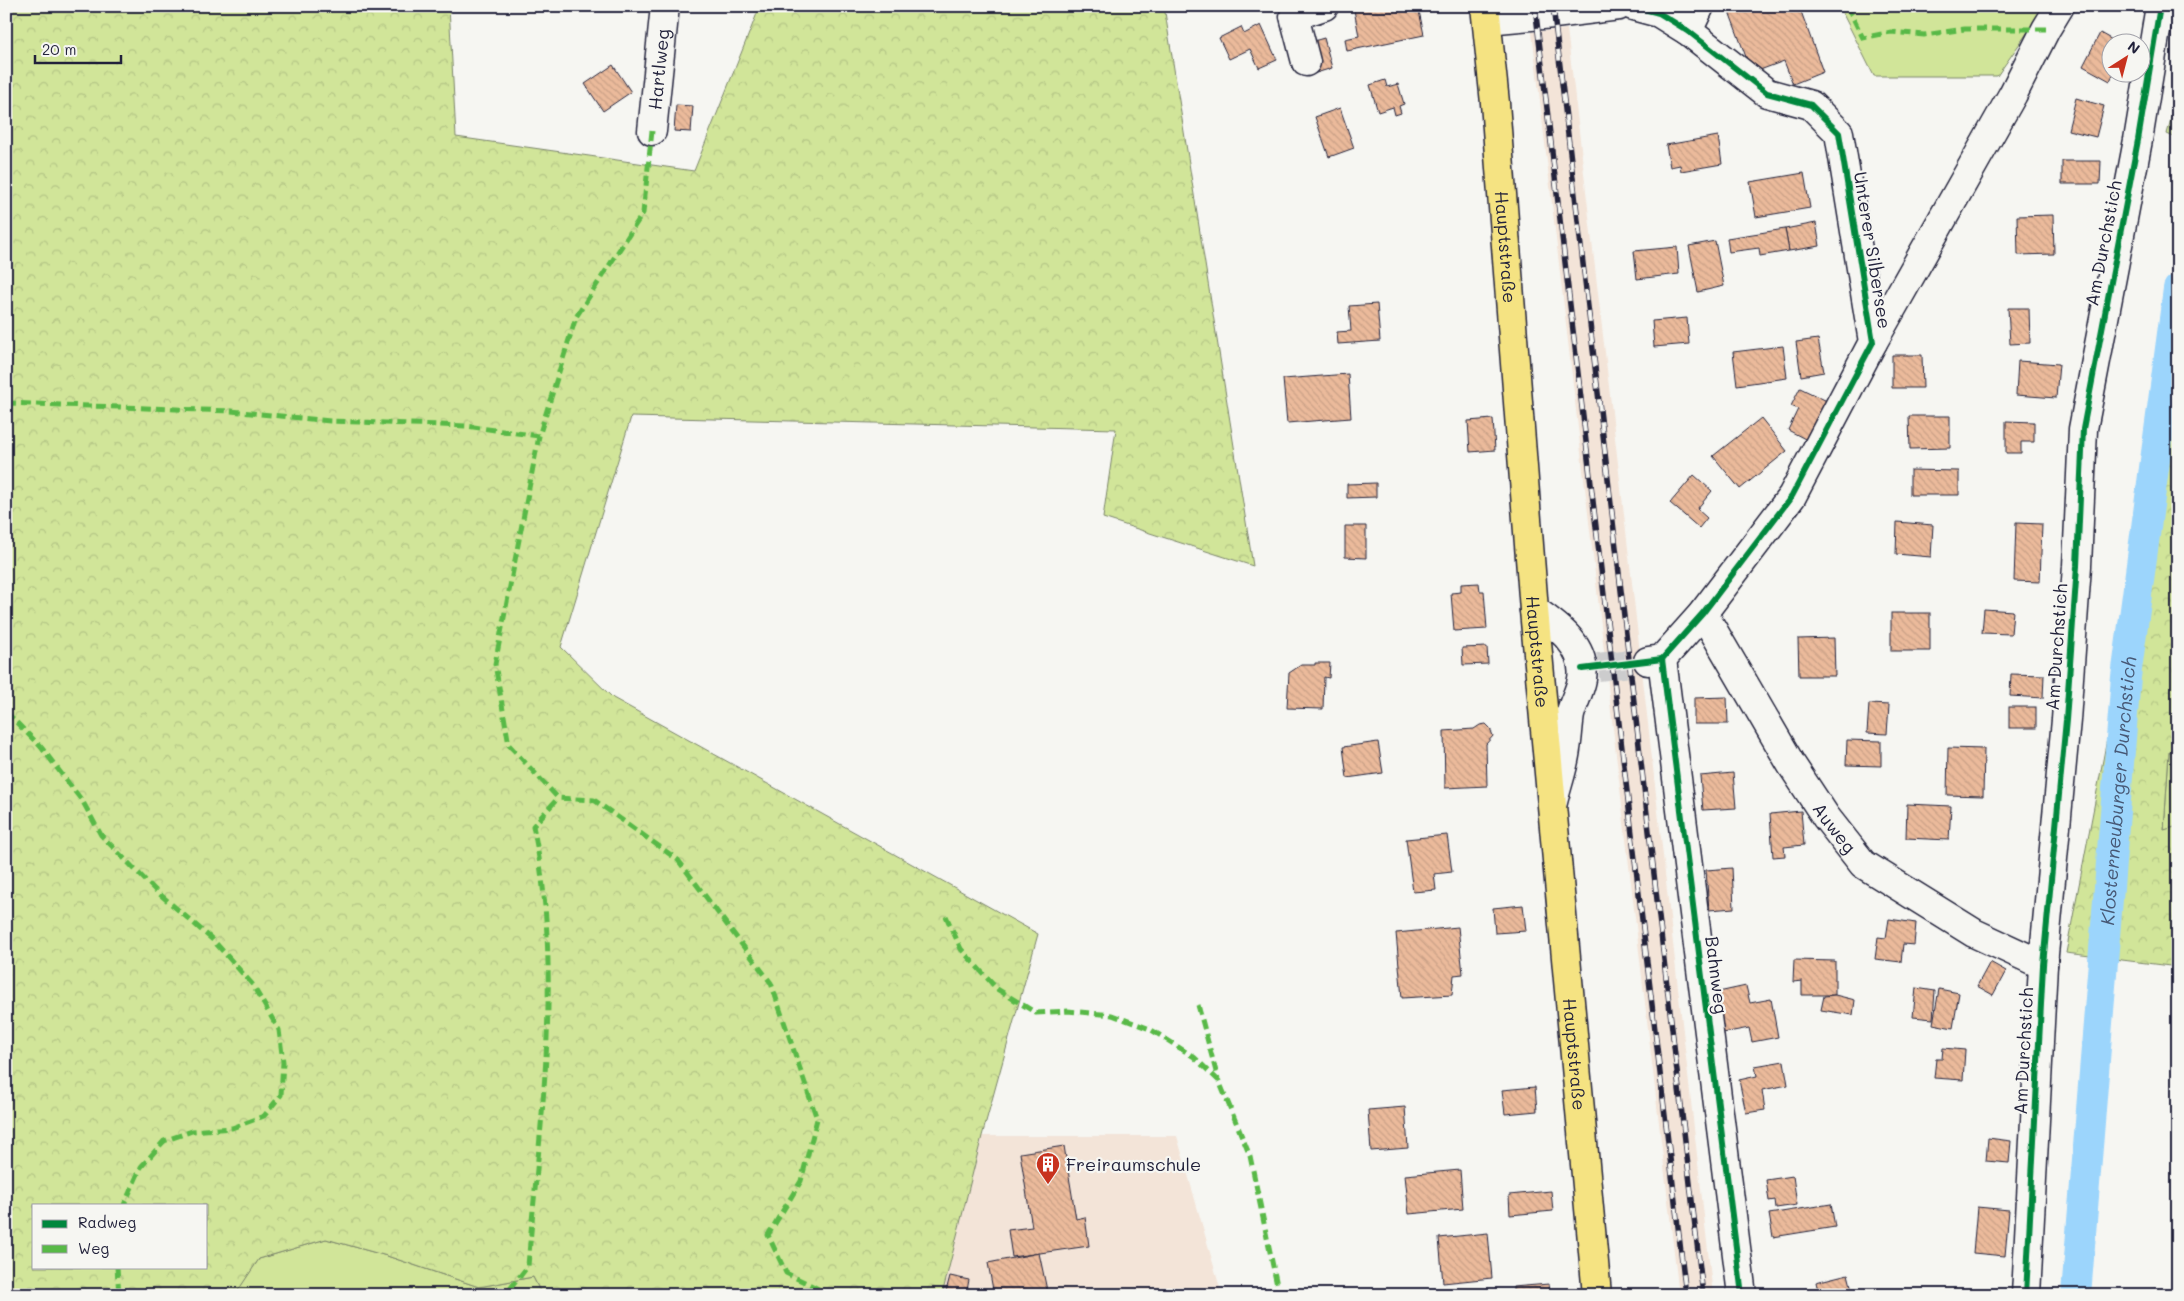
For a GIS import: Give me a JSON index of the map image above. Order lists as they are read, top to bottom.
{
  "streets": {
    "main road": ["Hauptstraße"],
    "street": [
      "Hartlweg",
      "Am Durchstich",
      "Unterer Silbersee",
      "Auweg",
      "Bahnweg"
    ]
  },
  "crossings": [
    ["Am Durchstich", "Auweg"],
    ["Unterer Silbersee", "Auweg"],
    ["Unterer Silbersee", "Bahnweg"]
  ],
  "water": ["Klosterneuburger Durchstich"],
  "places": {
    "building": ["Freiraumschule"]
  },
  "legend": ["Radweg", "Weg"],
  "scale_bar": "20 m",
  "north": "top right"
}
